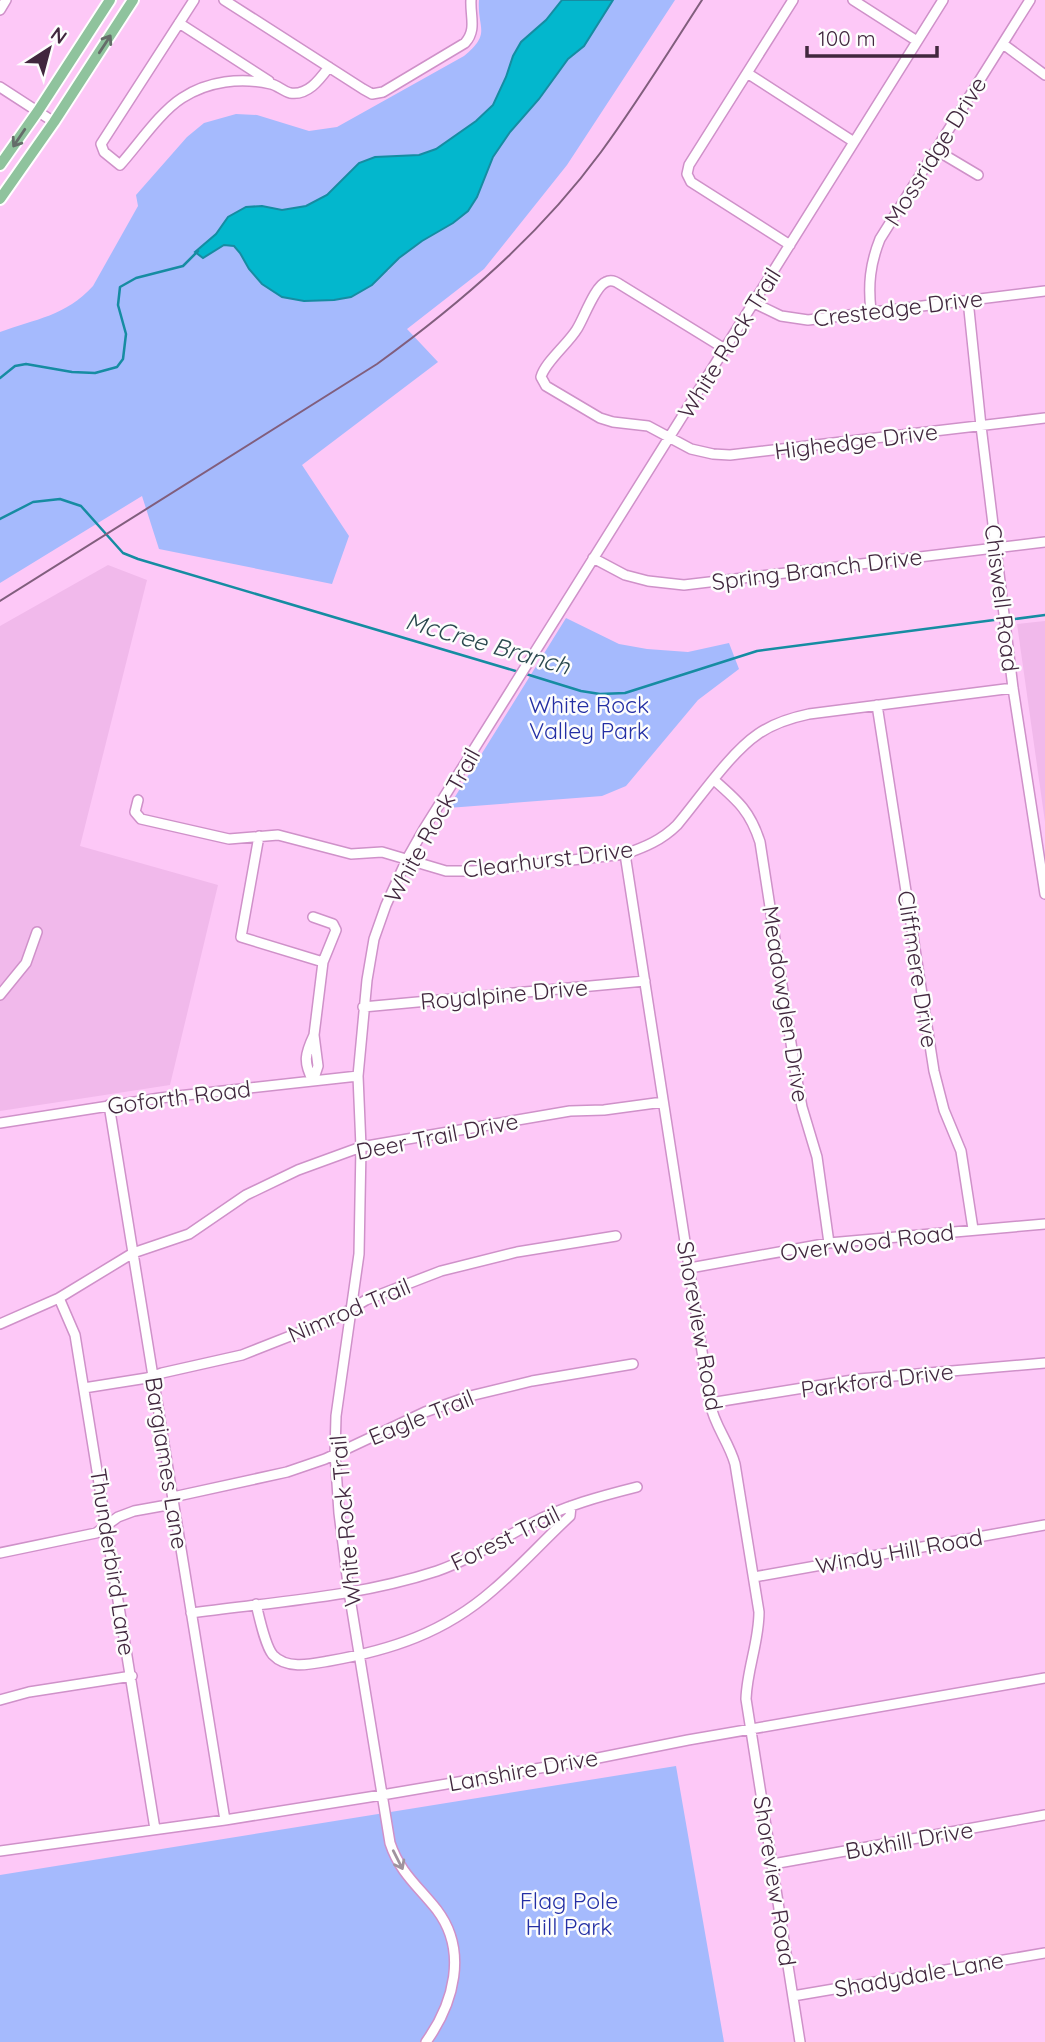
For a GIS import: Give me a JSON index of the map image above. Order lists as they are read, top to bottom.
{
  "streets": {
    "street": [
      "Mossridge Drive",
      "Crestedge Drive",
      "White Rock Trail",
      "Highedge Drive",
      "Spring Branch Drive",
      "Chiswell Road",
      "Clearhurst Drive",
      "Cliffmere Drive",
      "Royalpine Drive",
      "Meadowglen Drive",
      "Goforth Road",
      "Deer Trail Drive",
      "Overwood Road",
      "Nimrod Trail",
      "Shoreview Road",
      "Parkford Drive",
      "Eagle Trail",
      "Bargiames Lane",
      "Forest Trail",
      "Windy Hill Road",
      "Thunderbird Lane",
      "Lanshire Drive",
      "Buxhill Drive",
      "Shadydale Lane"
    ]
  },
  "crossings": [
    ["Mossridge Drive", "Crestedge Drive"],
    ["Crestedge Drive", "White Rock Trail"],
    ["Crestedge Drive", "Chiswell Road"],
    ["White Rock Trail", "Highedge Drive"],
    ["White Rock Trail", "Spring Branch Drive"],
    ["White Rock Trail", "Clearhurst Drive"],
    ["White Rock Trail", "Royalpine Drive"],
    ["White Rock Trail", "Goforth Road"],
    ["White Rock Trail", "Deer Trail Drive"],
    ["White Rock Trail", "Nimrod Trail"],
    ["White Rock Trail", "Eagle Trail"],
    ["White Rock Trail", "Forest Trail"],
    ["White Rock Trail", "Lanshire Drive"],
    ["Highedge Drive", "Chiswell Road"],
    ["Spring Branch Drive", "Chiswell Road"],
    ["Chiswell Road", "Clearhurst Drive"],
    ["Clearhurst Drive", "Cliffmere Drive"],
    ["Clearhurst Drive", "Meadowglen Drive"],
    ["Clearhurst Drive", "Shoreview Road"],
    ["Cliffmere Drive", "Overwood Road"],
    ["Royalpine Drive", "Shoreview Road"],
    ["Meadowglen Drive", "Overwood Road"],
    ["Goforth Road", "Bargiames Lane"],
    ["Deer Trail Drive", "Shoreview Road"],
    ["Deer Trail Drive", "Bargiames Lane"],
    ["Deer Trail Drive", "Thunderbird Lane"],
    ["Overwood Road", "Shoreview Road"],
    ["Nimrod Trail", "Bargiames Lane"],
    ["Nimrod Trail", "Thunderbird Lane"],
    ["Shoreview Road", "Parkford Drive"],
    ["Shoreview Road", "Windy Hill Road"],
    ["Shoreview Road", "Lanshire Drive"],
    ["Shoreview Road", "Buxhill Drive"],
    ["Shoreview Road", "Shadydale Lane"],
    ["Eagle Trail", "Bargiames Lane"],
    ["Eagle Trail", "Thunderbird Lane"],
    ["Bargiames Lane", "Forest Trail"],
    ["Bargiames Lane", "Lanshire Drive"],
    ["Thunderbird Lane", "Lanshire Drive"]
  ],
  "water": ["McCree Branch"],
  "parks": ["White Rock Valley Park", "Flag Pole Hill Park"],
  "scale_bar": "100 m",
  "north": "top right"
}
